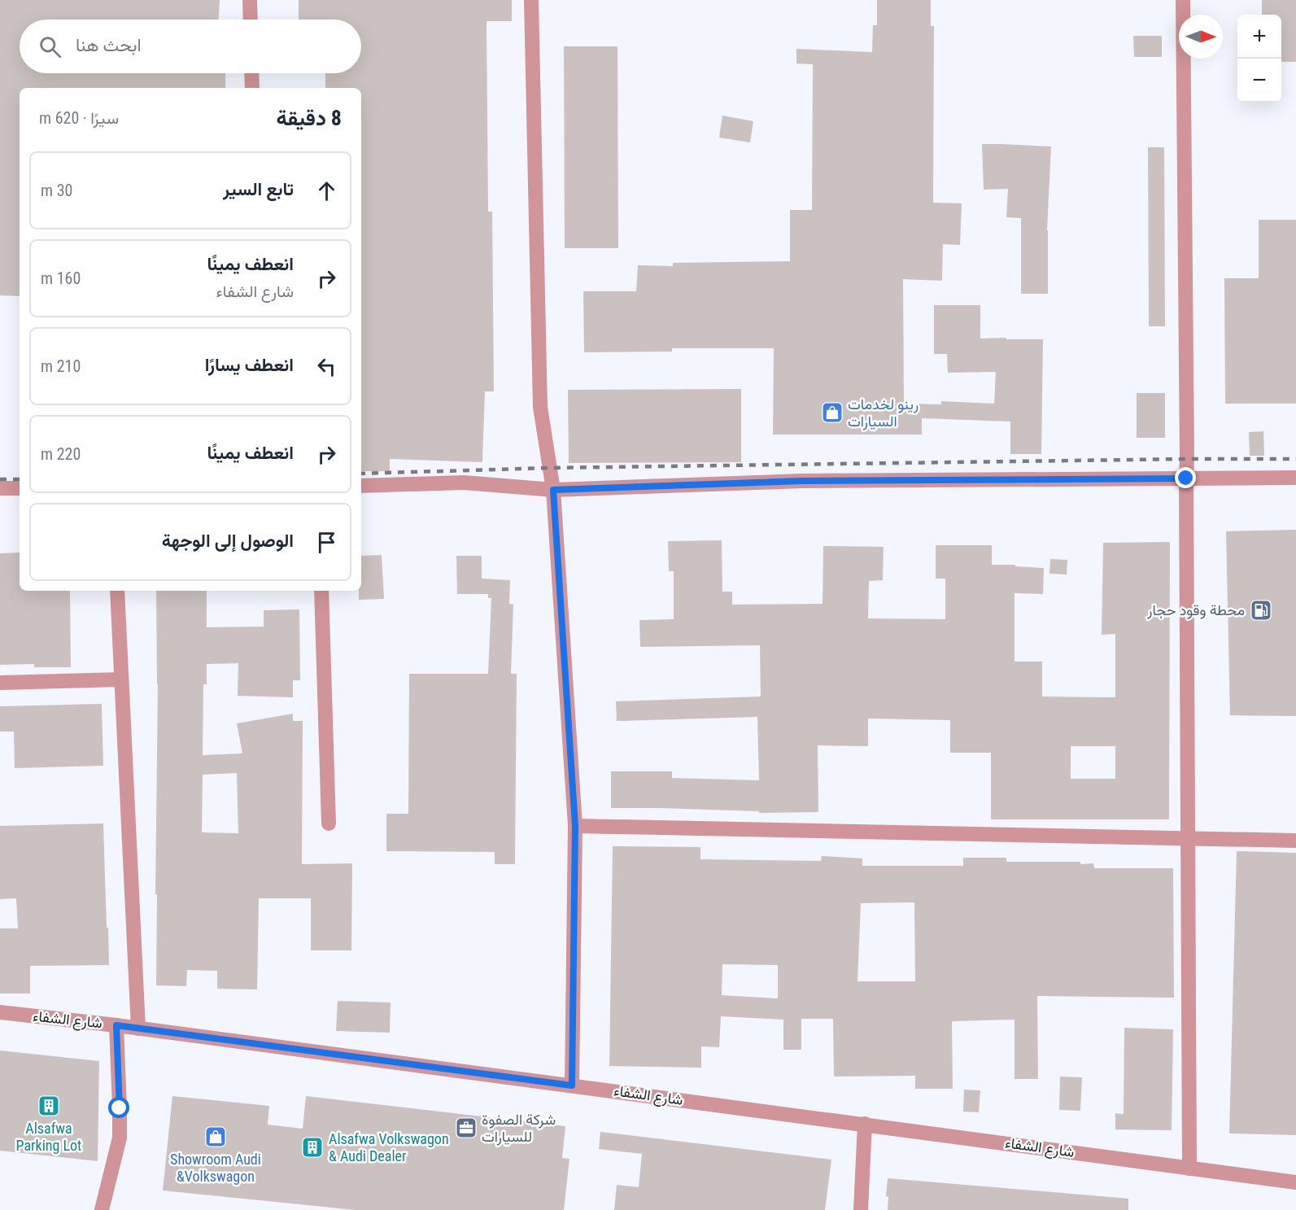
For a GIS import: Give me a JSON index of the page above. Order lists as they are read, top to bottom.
{
  "streets": {
    "street": ["شارع الشفاء"]
  },
  "places": {
    "shop": ["رينو لخدمات السيارات", "Showroom Audi &Volkswagon"],
    "fuel station": ["محطة وقود حجار"],
    "building": ["Alsafwa Parking Lot", "Alsafwa Volkswagon & Audi Dealer"],
    "office": ["شركة الصفوة للسيارات"]
  },
  "north": "right",
  "page": {
    "map_buttons": ["+", "−"],
    "search": "ابحث هنا",
    "heading": ["8 دقيقة", "سيرًا · 620 m"],
    "list": [
      ["تابع السير", "30 m"],
      ["انعطف يمينًا", "شارع الشفاء", "160 m"],
      ["انعطف يسارًا", "210 m"],
      ["انعطف يمينًا", "220 m"],
      "الوصول إلى الوجهة"
    ]
  }
}
